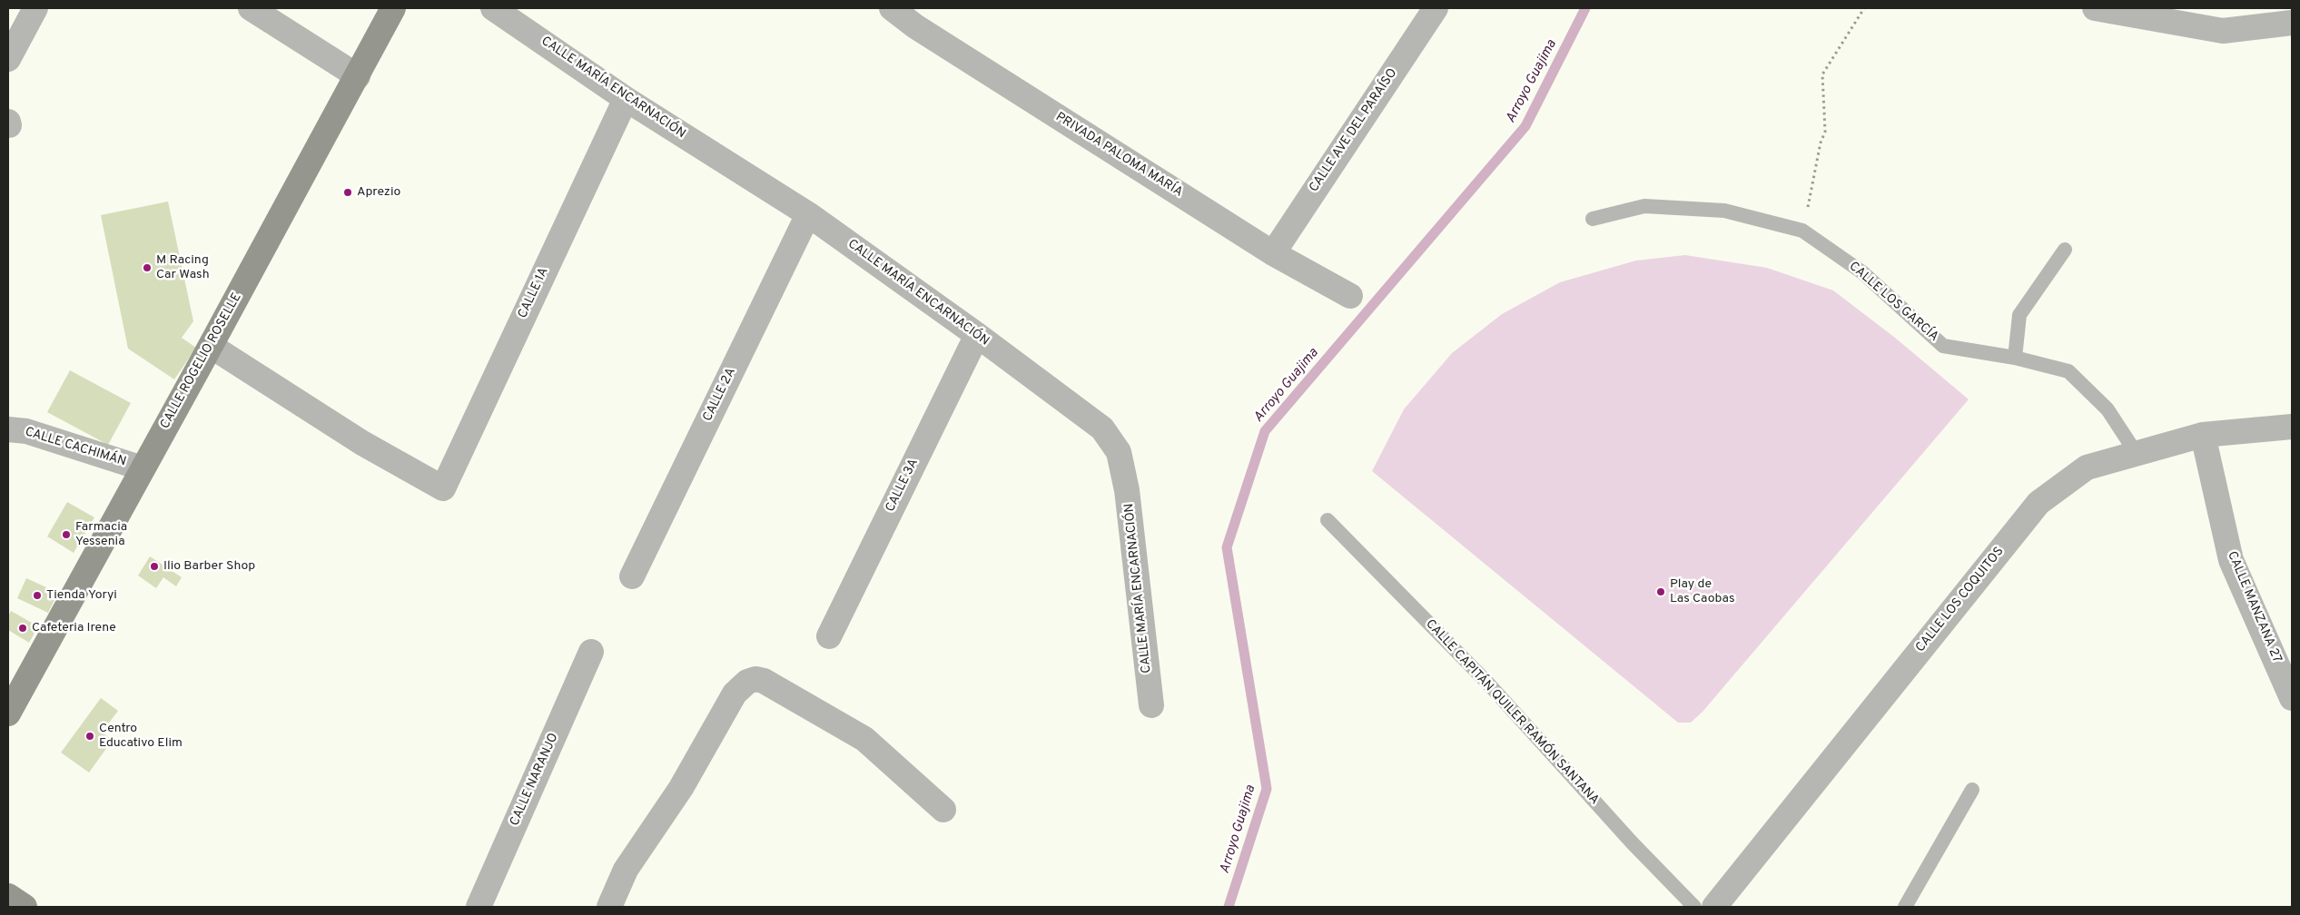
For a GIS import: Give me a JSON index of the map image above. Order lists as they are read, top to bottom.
{
  "streets": {
    "street": [
      "CALLE MARÍA ENCARNACIÓN",
      "CALLE AVE DEL PARAÍSO",
      "PRIVADA PALOMA MARÍA",
      "CALLE 1A",
      "CALLE ROGELIO ROSELLE",
      "CALLE 2A",
      "CALLE CACHIMÁN",
      "CALLE 3A",
      "CALLE LOS COQUITOS",
      "CALLE MANZANA 27",
      "CALLE NARANJO"
    ],
    "lane": ["CALLE LOS GARCÍA", "CALLE CAPITÁN QUILER RAMÓN SANTANA"]
  },
  "crossings": [
    ["CALLE MARÍA ENCARNACIÓN", "CALLE 1A"],
    ["CALLE MARÍA ENCARNACIÓN", "CALLE 2A"],
    ["CALLE MARÍA ENCARNACIÓN", "CALLE 3A"],
    ["CALLE AVE DEL PARAÍSO", "PRIVADA PALOMA MARÍA"],
    ["CALLE 1A", "CALLE ROGELIO ROSELLE"],
    ["CALLE LOS GARCÍA", "CALLE LOS COQUITOS"],
    ["CALLE ROGELIO ROSELLE", "CALLE CACHIMÁN"],
    ["CALLE LOS COQUITOS", "CALLE MANZANA 27"]
  ],
  "water": ["Arroyo Guajima"],
  "places": [
    "Aprezio",
    "M Racing Car Wash",
    "Farmacia Yessenia",
    "Ilio Barber Shop",
    "Play de Las Caobas",
    "Tienda Yoryi",
    "Cafeteria Irene",
    "Centro Educativo Elim"
  ]
}
